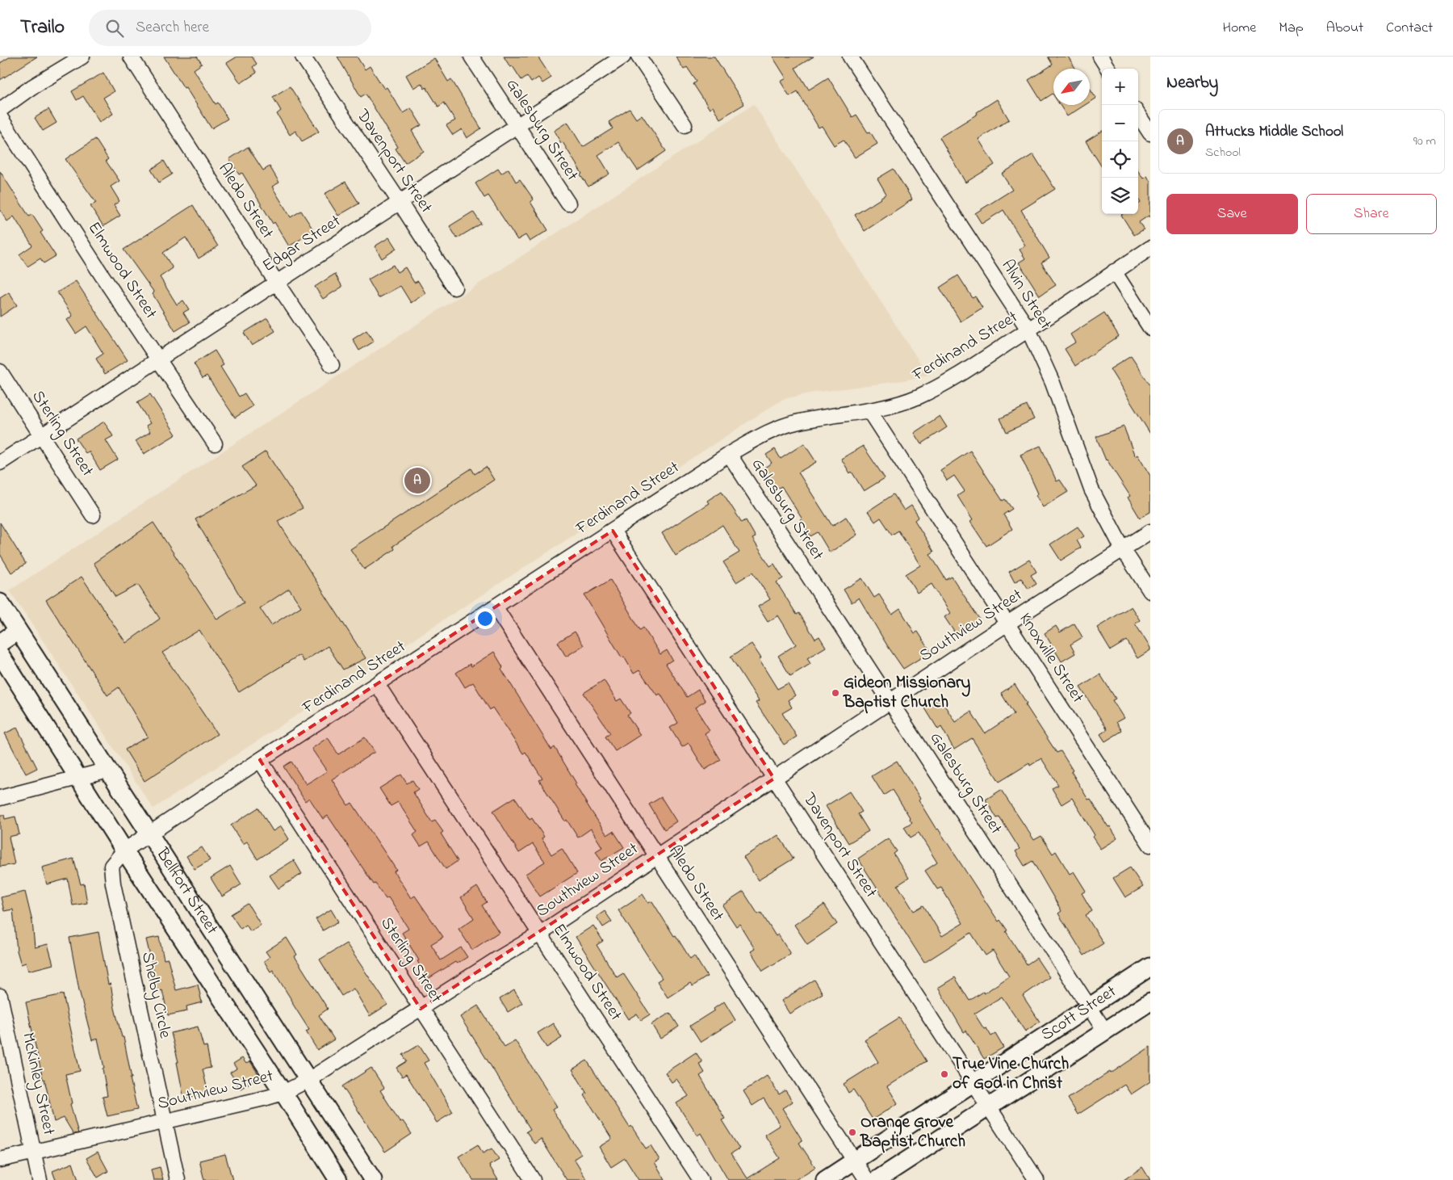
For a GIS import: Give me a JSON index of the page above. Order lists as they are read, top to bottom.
{
  "streets": {
    "main road": ["Bellfort Street", "Scott Street"],
    "street": [
      "Galesburg Street",
      "Davenport Street",
      "Aledo Street",
      "Edgar Street",
      "Elmwood Street",
      "Alvin Street",
      "Ferdinand Street",
      "Sterling Street",
      "Southview Street",
      "Knoxville Street",
      "Shelby Circle",
      "McKinley Street"
    ]
  },
  "crossings": [
    ["Galesburg Street", "Edgar Street"],
    ["Galesburg Street", "Ferdinand Street"],
    ["Galesburg Street", "Southview Street"],
    ["Galesburg Street", "Scott Street"],
    ["Davenport Street", "Edgar Street"],
    ["Davenport Street", "Ferdinand Street"],
    ["Davenport Street", "Southview Street"],
    ["Davenport Street", "Scott Street"],
    ["Aledo Street", "Edgar Street"],
    ["Aledo Street", "Ferdinand Street"],
    ["Aledo Street", "Southview Street"],
    ["Aledo Street", "Scott Street"],
    ["Edgar Street", "Elmwood Street"],
    ["Edgar Street", "Sterling Street"],
    ["Elmwood Street", "Ferdinand Street"],
    ["Elmwood Street", "Southview Street"],
    ["Alvin Street", "Ferdinand Street"],
    ["Alvin Street", "Southview Street"],
    ["Ferdinand Street", "Sterling Street"],
    ["Ferdinand Street", "Knoxville Street"],
    ["Ferdinand Street", "Bellfort Street"],
    ["Ferdinand Street", "Shelby Circle"],
    ["Sterling Street", "Southview Street"],
    ["Southview Street", "Knoxville Street"],
    ["Southview Street", "Bellfort Street"],
    ["Southview Street", "Shelby Circle"],
    ["Southview Street", "McKinley Street"],
    ["Bellfort Street", "Shelby Circle"]
  ],
  "places": ["Gideon Missionary Baptist Church", "True Vine Church of God in Christ", "Orange Grove Baptist Church"],
  "north": "bottom left",
  "page": {
    "header": "Trailo",
    "search": "Search here",
    "nav": [
      "Home",
      "Map",
      "About",
      "Contact"
    ],
    "heading": "Nearby",
    "map_buttons": ["+", "−"],
    "list": [
      {
        "mark": "A",
        "name": "Attucks Middle School",
        "note": "School",
        "value": "90 m"
      }
    ],
    "buttons": ["Save", "Share"],
    "pins": "A"
  }
}
